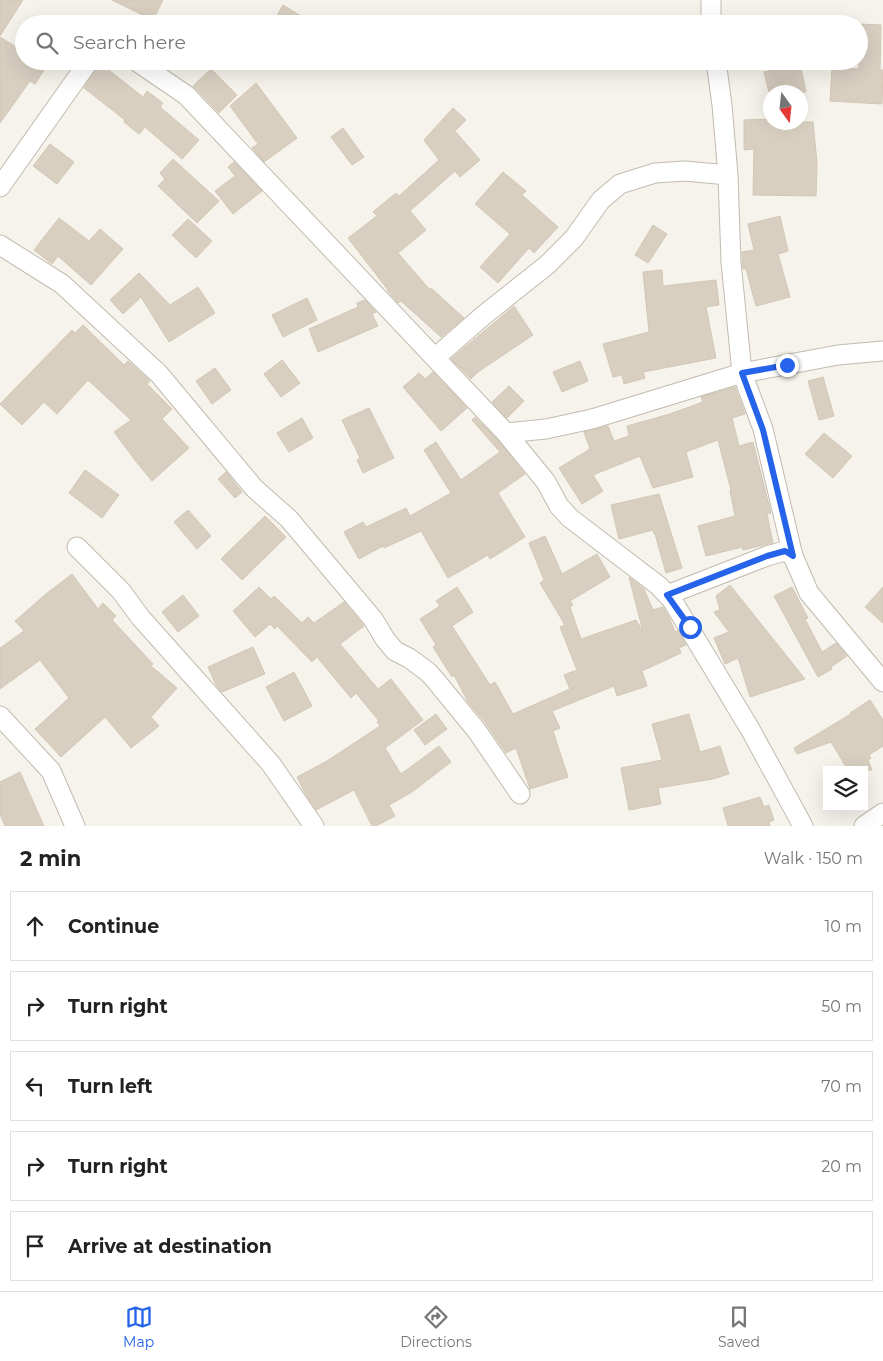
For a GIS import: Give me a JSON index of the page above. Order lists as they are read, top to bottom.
{
  "north": "bottom",
  "page": {
    "search": "Search here",
    "heading": ["2 min", "Walk · 150 m"],
    "list": [
      ["Continue", "10 m"],
      ["Turn right", "50 m"],
      ["Turn left", "70 m"],
      ["Turn right", "20 m"],
      "Arrive at destination"
    ],
    "nav": ["Map", "Directions", "Saved"]
  }
}
